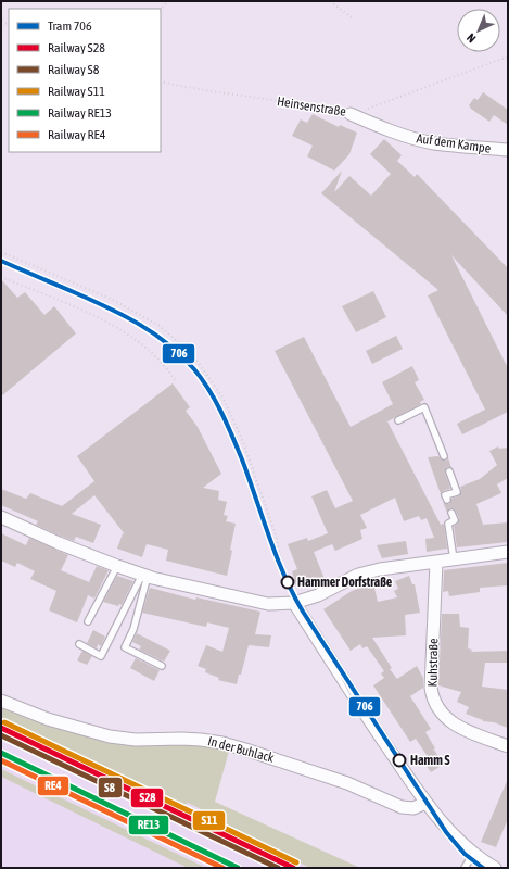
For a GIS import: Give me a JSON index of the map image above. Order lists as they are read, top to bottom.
{
  "streets": {
    "street": ["Auf dem Kampe", "Kuhstraße", "In der Buhlack"],
    "path": ["Heinsenstraße"]
  },
  "crossings": [
    ["Heinsenstraße", "Auf dem Kampe"]
  ],
  "places": ["Hammer Dorfstraße", "Hamm S"],
  "lines": [
    "tram line 706",
    "rail line S11",
    "rail line S28",
    "rail line S8",
    "rail line RE13",
    "rail line RE4"
  ],
  "legend": [
    "Tram 706",
    "Railway S28",
    "Railway S8",
    "Railway S11",
    "Railway RE13",
    "Railway RE4"
  ],
  "north": "bottom left"
}
